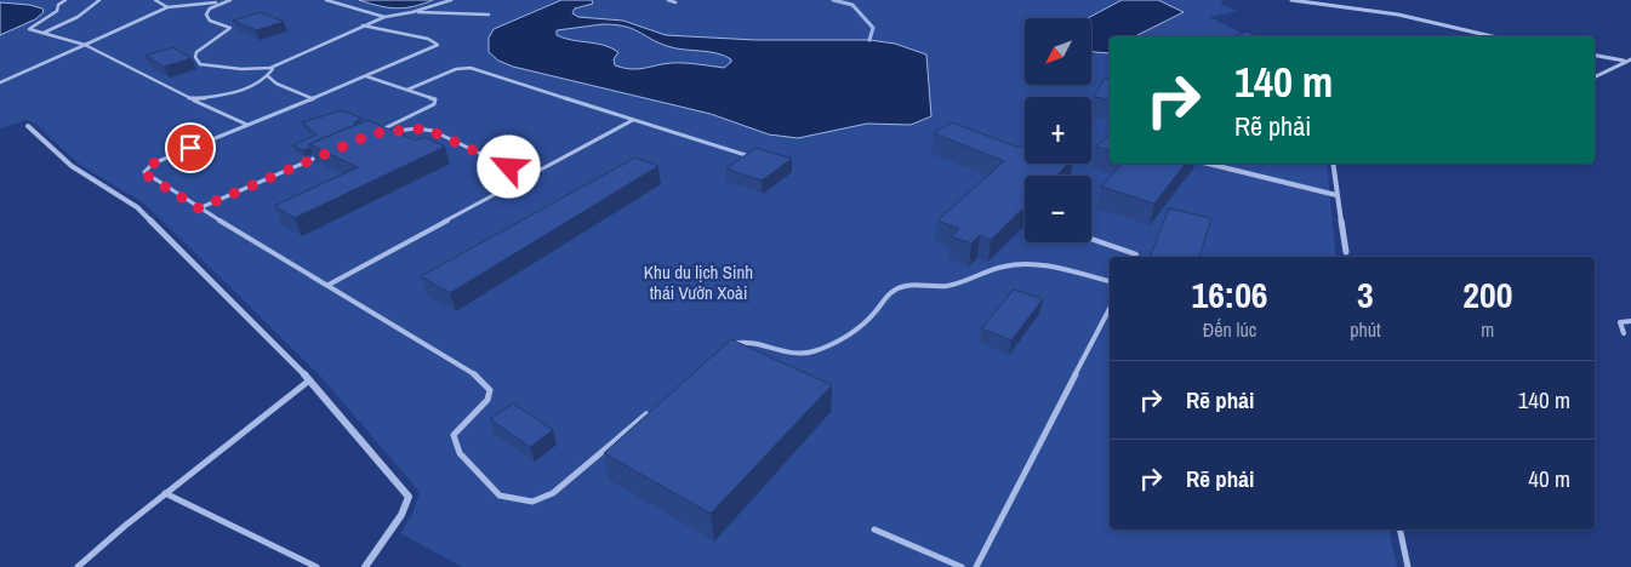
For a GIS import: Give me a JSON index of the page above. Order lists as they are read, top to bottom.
{
  "parks": ["Khu du lịch Sinh thái Vườn Xoài"],
  "north": "bottom left",
  "page": {
    "map_buttons": ["+", "−"],
    "turn": ["140 m", "Rẽ phải"],
    "eta": [
      "16:06",
      "Đến lúc",
      "3",
      "phút",
      "200",
      "m"
    ],
    "list": [
      {
        "name": "Rẽ phải",
        "value": "140 m"
      },
      {
        "name": "Rẽ phải",
        "value": "40 m"
      }
    ]
  }
}
